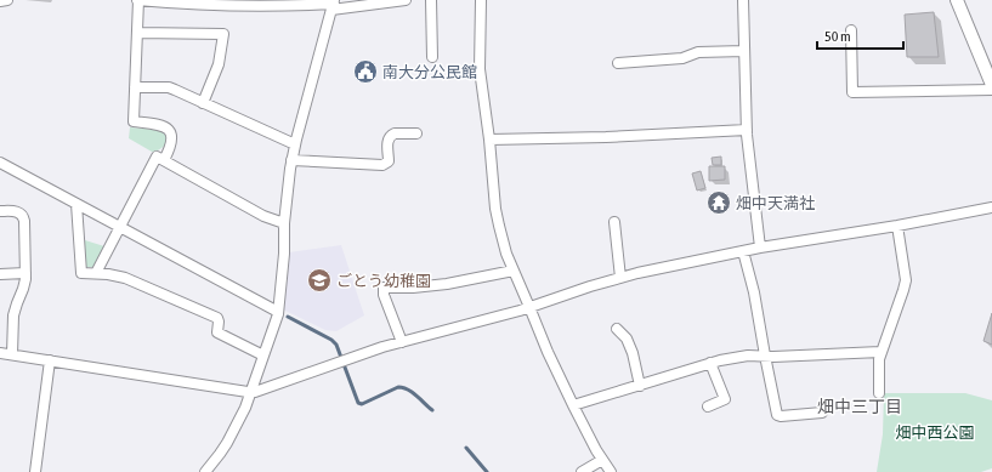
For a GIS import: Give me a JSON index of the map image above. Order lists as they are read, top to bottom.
{
  "districts": ["畑中三丁目"],
  "parks": ["畑中西公園"],
  "places": {
    "public building": ["南大分公民館"],
    "temple": ["畑中天満社"],
    "school or university": ["ごとう幼稚園"]
  },
  "scale_bar": "50 m"
}
